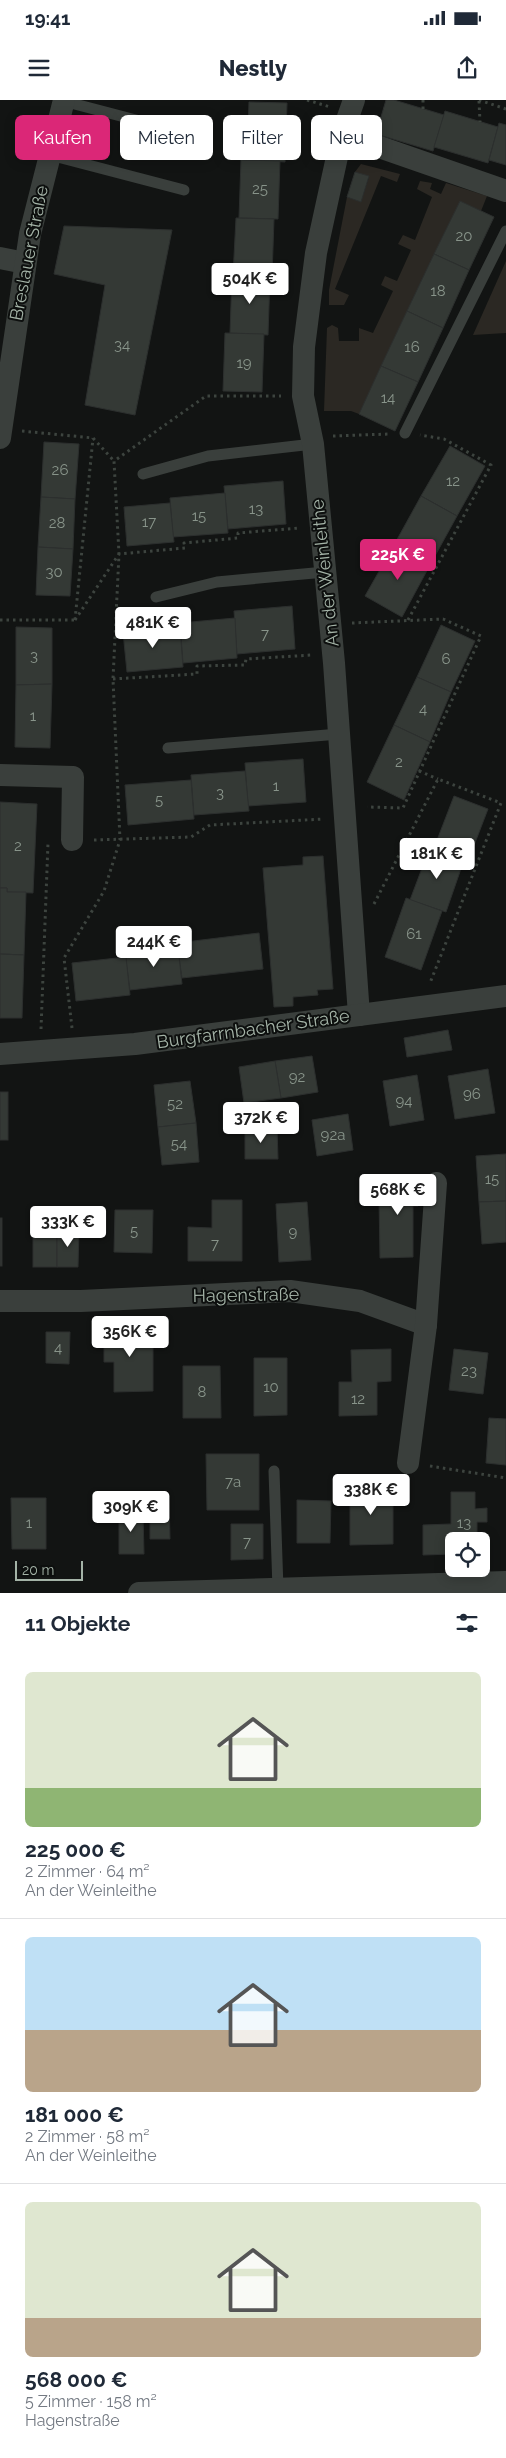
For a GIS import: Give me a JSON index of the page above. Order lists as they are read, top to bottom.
{
  "streets": {
    "street": [
      "Breslauer Straße",
      "An der Weinleithe",
      "Burgfarrnbacher Straße",
      "Hagenstraße"
    ]
  },
  "crossings": [
    ["An der Weinleithe", "Burgfarrnbacher Straße"]
  ],
  "house_numbers": [
    "25",
    "20",
    "18",
    "34",
    "16",
    "19",
    "14",
    "26",
    "12",
    "13",
    "15",
    "17",
    "28",
    "30",
    "7",
    "3",
    "6",
    "4",
    "1",
    "2",
    "1",
    "3",
    "5",
    "2",
    "61",
    "92",
    "96",
    "94",
    "52",
    "92a",
    "54",
    "15",
    "5",
    "9",
    "7",
    "4",
    "23",
    "10",
    "8",
    "12",
    "7a",
    "1",
    "13",
    "7"
  ],
  "scale_bar": "20 m",
  "page": {
    "status": "19:41",
    "header": "Nestly",
    "chip": [
      "Kaufen",
      "Mieten",
      "Filter",
      "Neu"
    ],
    "price": [
      "504K €",
      "225K €",
      "481K €",
      "181K €",
      "244K €",
      "372K €",
      "568K €",
      "333K €",
      "356K €",
      "338K €",
      "309K €"
    ],
    "scale": "20 m",
    "heading": "11 Objekte",
    "list": [
      {
        "name": "225 000 €",
        "note": "2 Zimmer · 64 m² · An der Weinleithe"
      },
      {
        "name": "181 000 €",
        "note": "2 Zimmer · 58 m² · An der Weinleithe"
      },
      {
        "name": "568 000 €",
        "note": "5 Zimmer · 158 m² · Hagenstraße"
      }
    ]
  }
}
